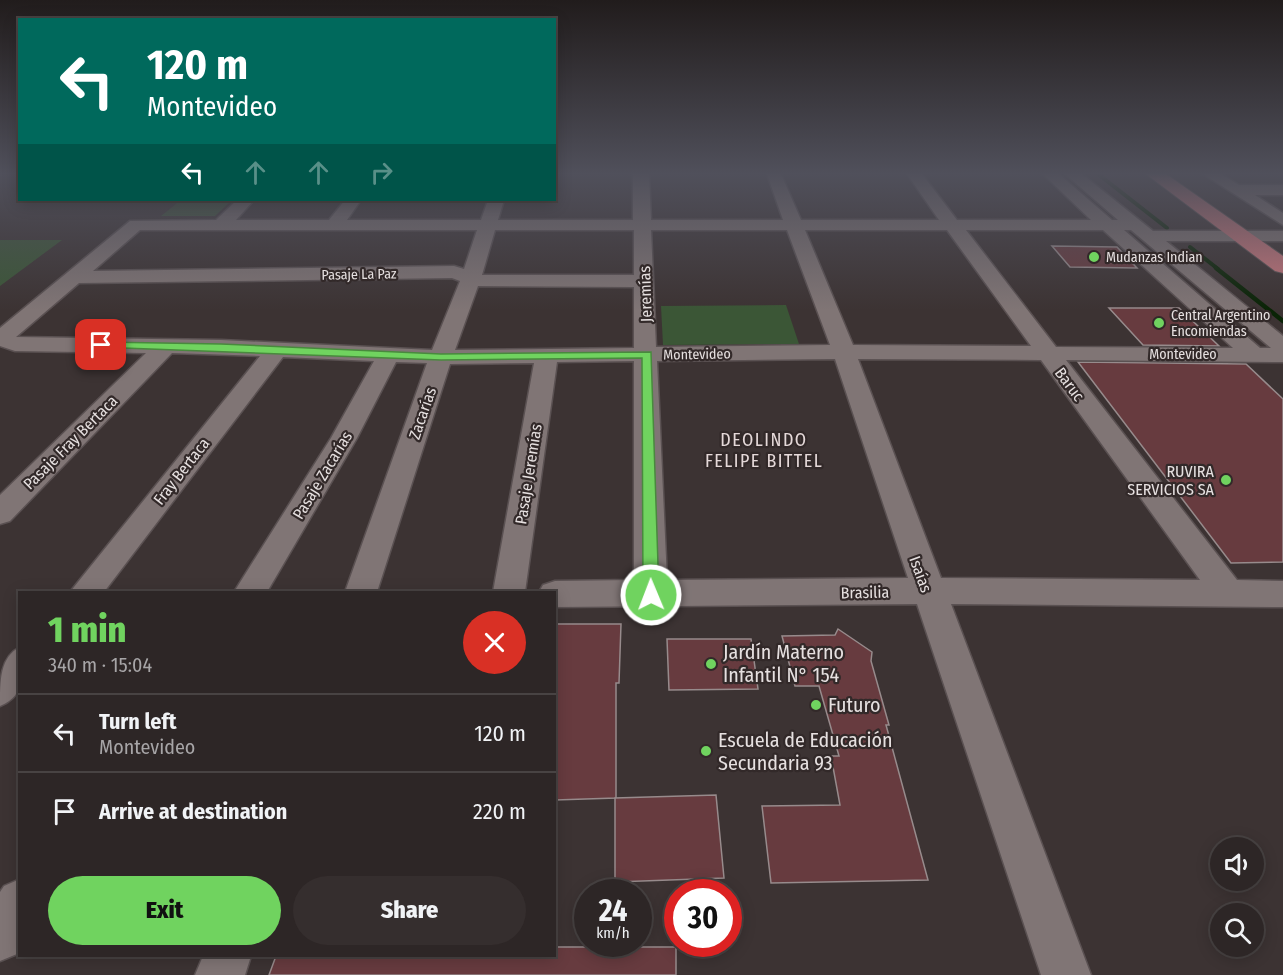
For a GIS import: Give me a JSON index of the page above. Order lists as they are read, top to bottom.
{
  "streets": {
    "street": [
      "Pasaje La Paz",
      "Jeremías",
      "Montevideo",
      "Baruc",
      "Zacarías",
      "Pasaje Fray Bertaca",
      "Fray Bertaca",
      "Pasaje Jeremías",
      "Pasaje Zacarías",
      "Isaías",
      "Brasilia"
    ]
  },
  "crossings": [
    ["Pasaje La Paz", "Jeremías"],
    ["Pasaje La Paz", "Zacarías"],
    ["Jeremías", "Montevideo"],
    ["Jeremías", "Brasilia"],
    ["Montevideo", "Baruc"],
    ["Montevideo", "Zacarías"],
    ["Montevideo", "Pasaje Fray Bertaca"],
    ["Montevideo", "Fray Bertaca"],
    ["Montevideo", "Pasaje Jeremías"],
    ["Montevideo", "Pasaje Zacarías"],
    ["Montevideo", "Isaías"],
    ["Baruc", "Brasilia"],
    ["Isaías", "Brasilia"]
  ],
  "districts": ["DEOLINDO FELIPE BITTEL"],
  "places": [
    "Mudanzas Indian",
    "Central Argentino Encomiendas",
    "RUVIRA SERVICIOS SA",
    "Jardín Materno Infantil N° 154",
    "Futuro",
    "Escuela de Educación Secundaria 93"
  ],
  "page": {
    "turn": ["120 m", "Montevideo"],
    "heading": ["1 min", "340 m · 15:04"],
    "list": [
      {
        "name": "Turn left",
        "note": "Montevideo",
        "value": "120 m"
      },
      {
        "name": "Arrive at destination",
        "value": "220 m"
      }
    ],
    "buttons": ["Exit", "Share"],
    "speed": "24 km/h",
    "limit": "30"
  }
}
